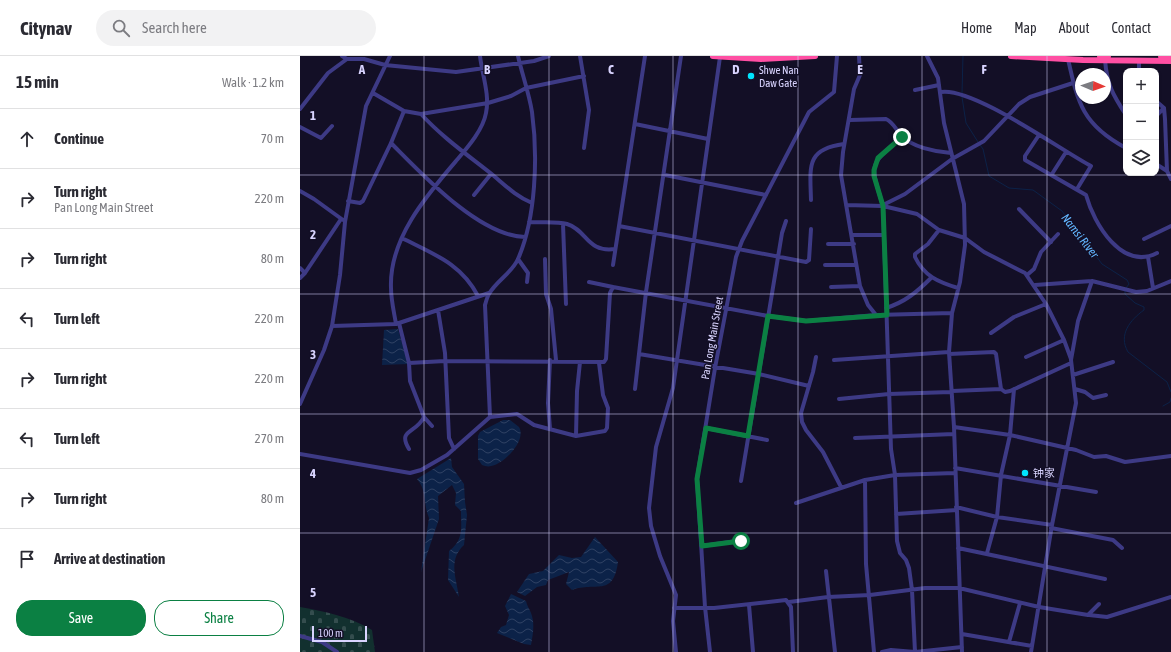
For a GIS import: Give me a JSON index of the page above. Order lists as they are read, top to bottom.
{
  "streets": {
    "street": ["Pan Long Main Street"]
  },
  "water": ["Namsi River"],
  "places": ["Shwe Nan Daw Gate", "钟家"],
  "scale_bar": "100 m",
  "north": "right",
  "page": {
    "header": "Citynav",
    "search": "Search here",
    "nav": [
      "Home",
      "Map",
      "About",
      "Contact"
    ],
    "heading": ["15 min", "Walk · 1.2 km"],
    "map_buttons": ["+", "−"],
    "list": [
      ["Continue", "70 m"],
      ["Turn right", "Pan Long Main Street", "220 m"],
      ["Turn right", "80 m"],
      ["Turn left", "220 m"],
      ["Turn right", "220 m"],
      ["Turn left", "270 m"],
      ["Turn right", "80 m"],
      "Arrive at destination"
    ],
    "buttons": ["Save", "Share"],
    "scale": "100 m"
  },
  "grid": {
    "columns": [
      "A",
      "B",
      "C",
      "D",
      "E",
      "F"
    ],
    "rows": [
      "1",
      "2",
      "3",
      "4",
      "5"
    ]
  }
}
